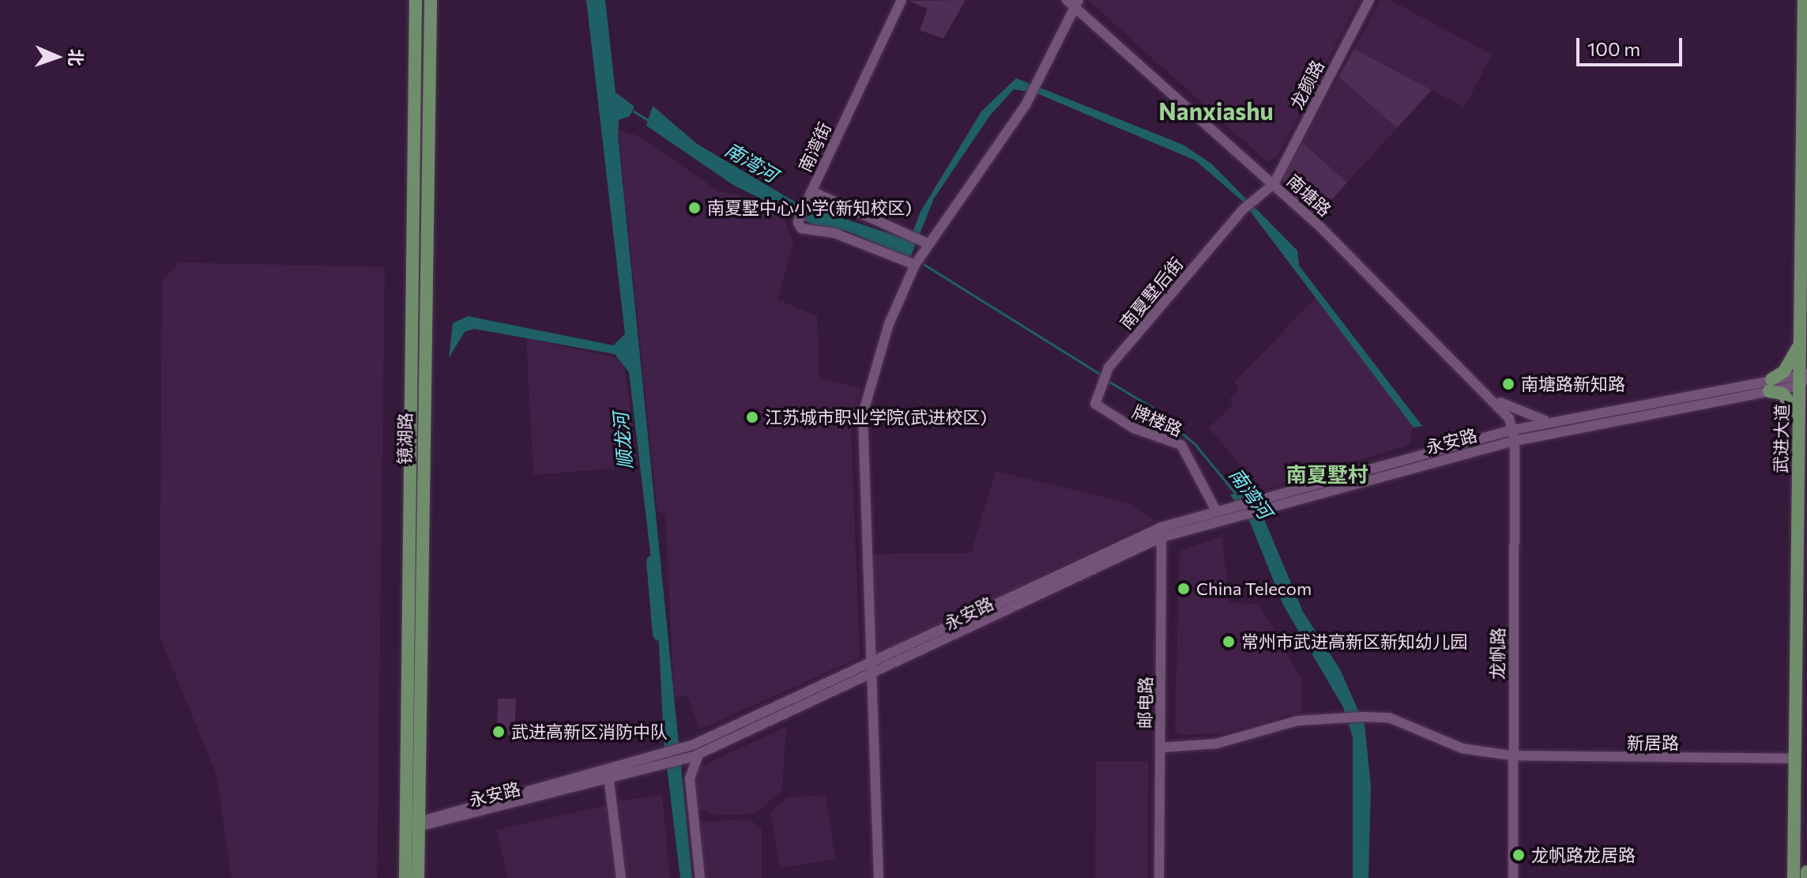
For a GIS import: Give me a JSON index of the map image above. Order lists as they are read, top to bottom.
{
  "streets": {
    "main road": ["镜湖路", "武进大道"],
    "street": [
      "龙颜路",
      "南湾街",
      "南塘路",
      "南夏墅后街",
      "牌楼路",
      "永安路",
      "龙帆路",
      "邮电路",
      "新居路"
    ]
  },
  "crossings": [
    ["龙颜路", "南塘路"],
    ["龙颜路", "南夏墅后街"],
    ["南塘路", "南夏墅后街"],
    ["南塘路", "永安路"],
    ["南塘路", "龙帆路"],
    ["南夏墅后街", "牌楼路"],
    ["牌楼路", "永安路"],
    ["镜湖路", "永安路"],
    ["武进大道", "新居路"],
    ["永安路", "龙帆路"],
    ["永安路", "邮电路"],
    ["龙帆路", "新居路"],
    ["邮电路", "新居路"]
  ],
  "districts": ["Nanxiashu", "南夏墅村"],
  "water": ["南湾河", "顺龙河"],
  "places": [
    "南夏墅中心小学(新知校区)",
    "南塘路新知路",
    "江苏城市职业学院(武进校区)",
    "China Telecom",
    "常州市武进高新区新知幼儿园",
    "武进高新区消防中队",
    "龙帆路龙居路"
  ],
  "scale_bar": "100 m",
  "north": "right"
}
